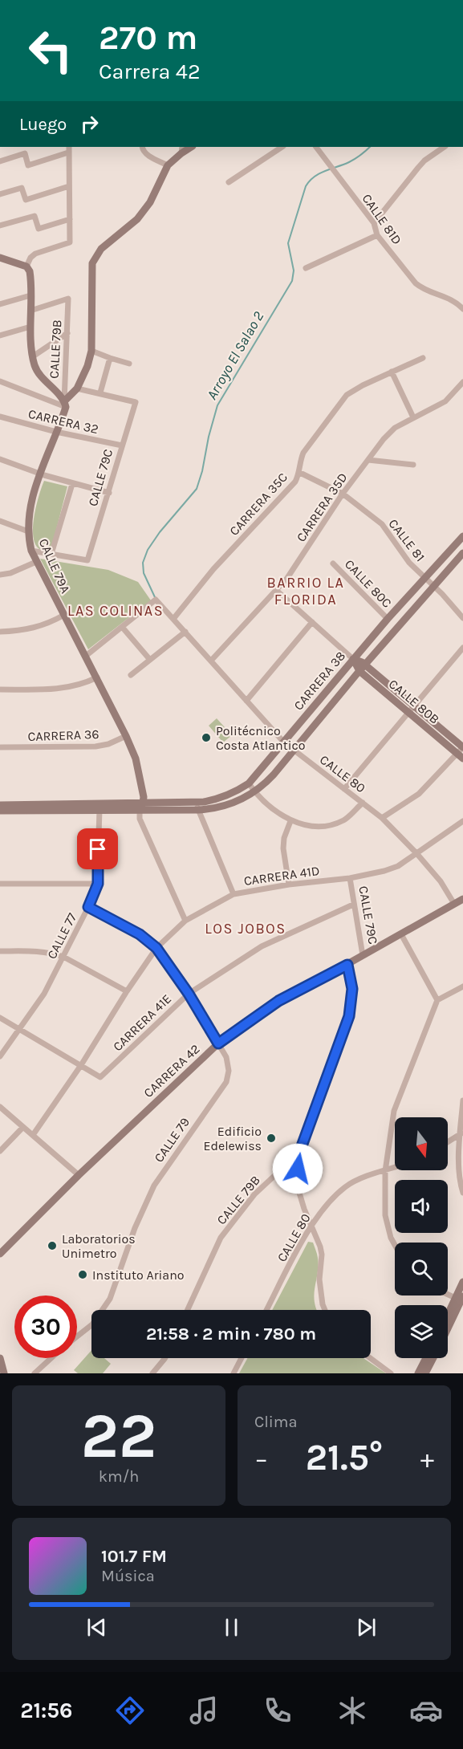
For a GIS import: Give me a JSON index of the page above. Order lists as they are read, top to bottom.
{
  "streets": {
    "street": [
      "CALLE 81D",
      "CALLE 79B",
      "CARRERA 32",
      "CALLE 79C",
      "CARRERA 35C",
      "CARRERA 35D",
      "CALLE 81",
      "CALLE 79A",
      "CALLE 80C",
      "CARRERA 38",
      "CALLE 80B",
      "CARRERA 36",
      "CALLE 80",
      "CARRERA 41D",
      "CALLE 77",
      "CARRERA 41E",
      "CARRERA 42",
      "CALLE 79"
    ]
  },
  "crossings": [
    ["CALLE 79B", "CALLE 79A"],
    ["CALLE 79B", "CARRERA 42"],
    ["CARRERA 32", "CALLE 79C"],
    ["CARRERA 32", "CALLE 79A"],
    ["CALLE 79C", "CARRERA 41D"],
    ["CALLE 79C", "CARRERA 41E"],
    ["CALLE 79C", "CARRERA 42"],
    ["CARRERA 35C", "CALLE 81"],
    ["CARRERA 35C", "CALLE 80"],
    ["CARRERA 35D", "CALLE 81"],
    ["CARRERA 35D", "CALLE 80B"],
    ["CARRERA 35D", "CALLE 80"],
    ["CALLE 81", "CARRERA 38"],
    ["CALLE 79A", "CARRERA 38"],
    ["CALLE 79A", "CARRERA 36"],
    ["CALLE 79A", "CARRERA 41D"],
    ["CALLE 80C", "CARRERA 38"],
    ["CARRERA 38", "CALLE 80B"],
    ["CARRERA 38", "CALLE 80"],
    ["CARRERA 38", "CALLE 77"],
    ["CALLE 80", "CARRERA 41D"],
    ["CALLE 80", "CARRERA 42"],
    ["CARRERA 41D", "CARRERA 41E"],
    ["CARRERA 41D", "CALLE 79"],
    ["CALLE 77", "CALLE 79"],
    ["CARRERA 41E", "CALLE 79"],
    ["CARRERA 42", "CALLE 79"]
  ],
  "districts": ["BARRIO LA FLORIDA", "LAS COLINAS", "LOS JOBOS"],
  "water": ["Arroyo El Salao 2"],
  "places": [
    "Politécnico Costa Atlantico",
    "Edificio Edelewiss",
    "Laboratorios Unimetro",
    "Instituto Ariano"
  ],
  "north": "bottom",
  "page": {
    "turn": ["270 m", "Carrera 42"],
    "then": "Luego",
    "limit": "30",
    "trip": "21:58 · 2 min · 780 m",
    "tile": [
      ["22", "km/h"],
      "Clima"
    ],
    "heat": ["−", "21.5°", "+"],
    "song": ["101.7 FM", "Música"],
    "tabs": "21:56"
  }
}
